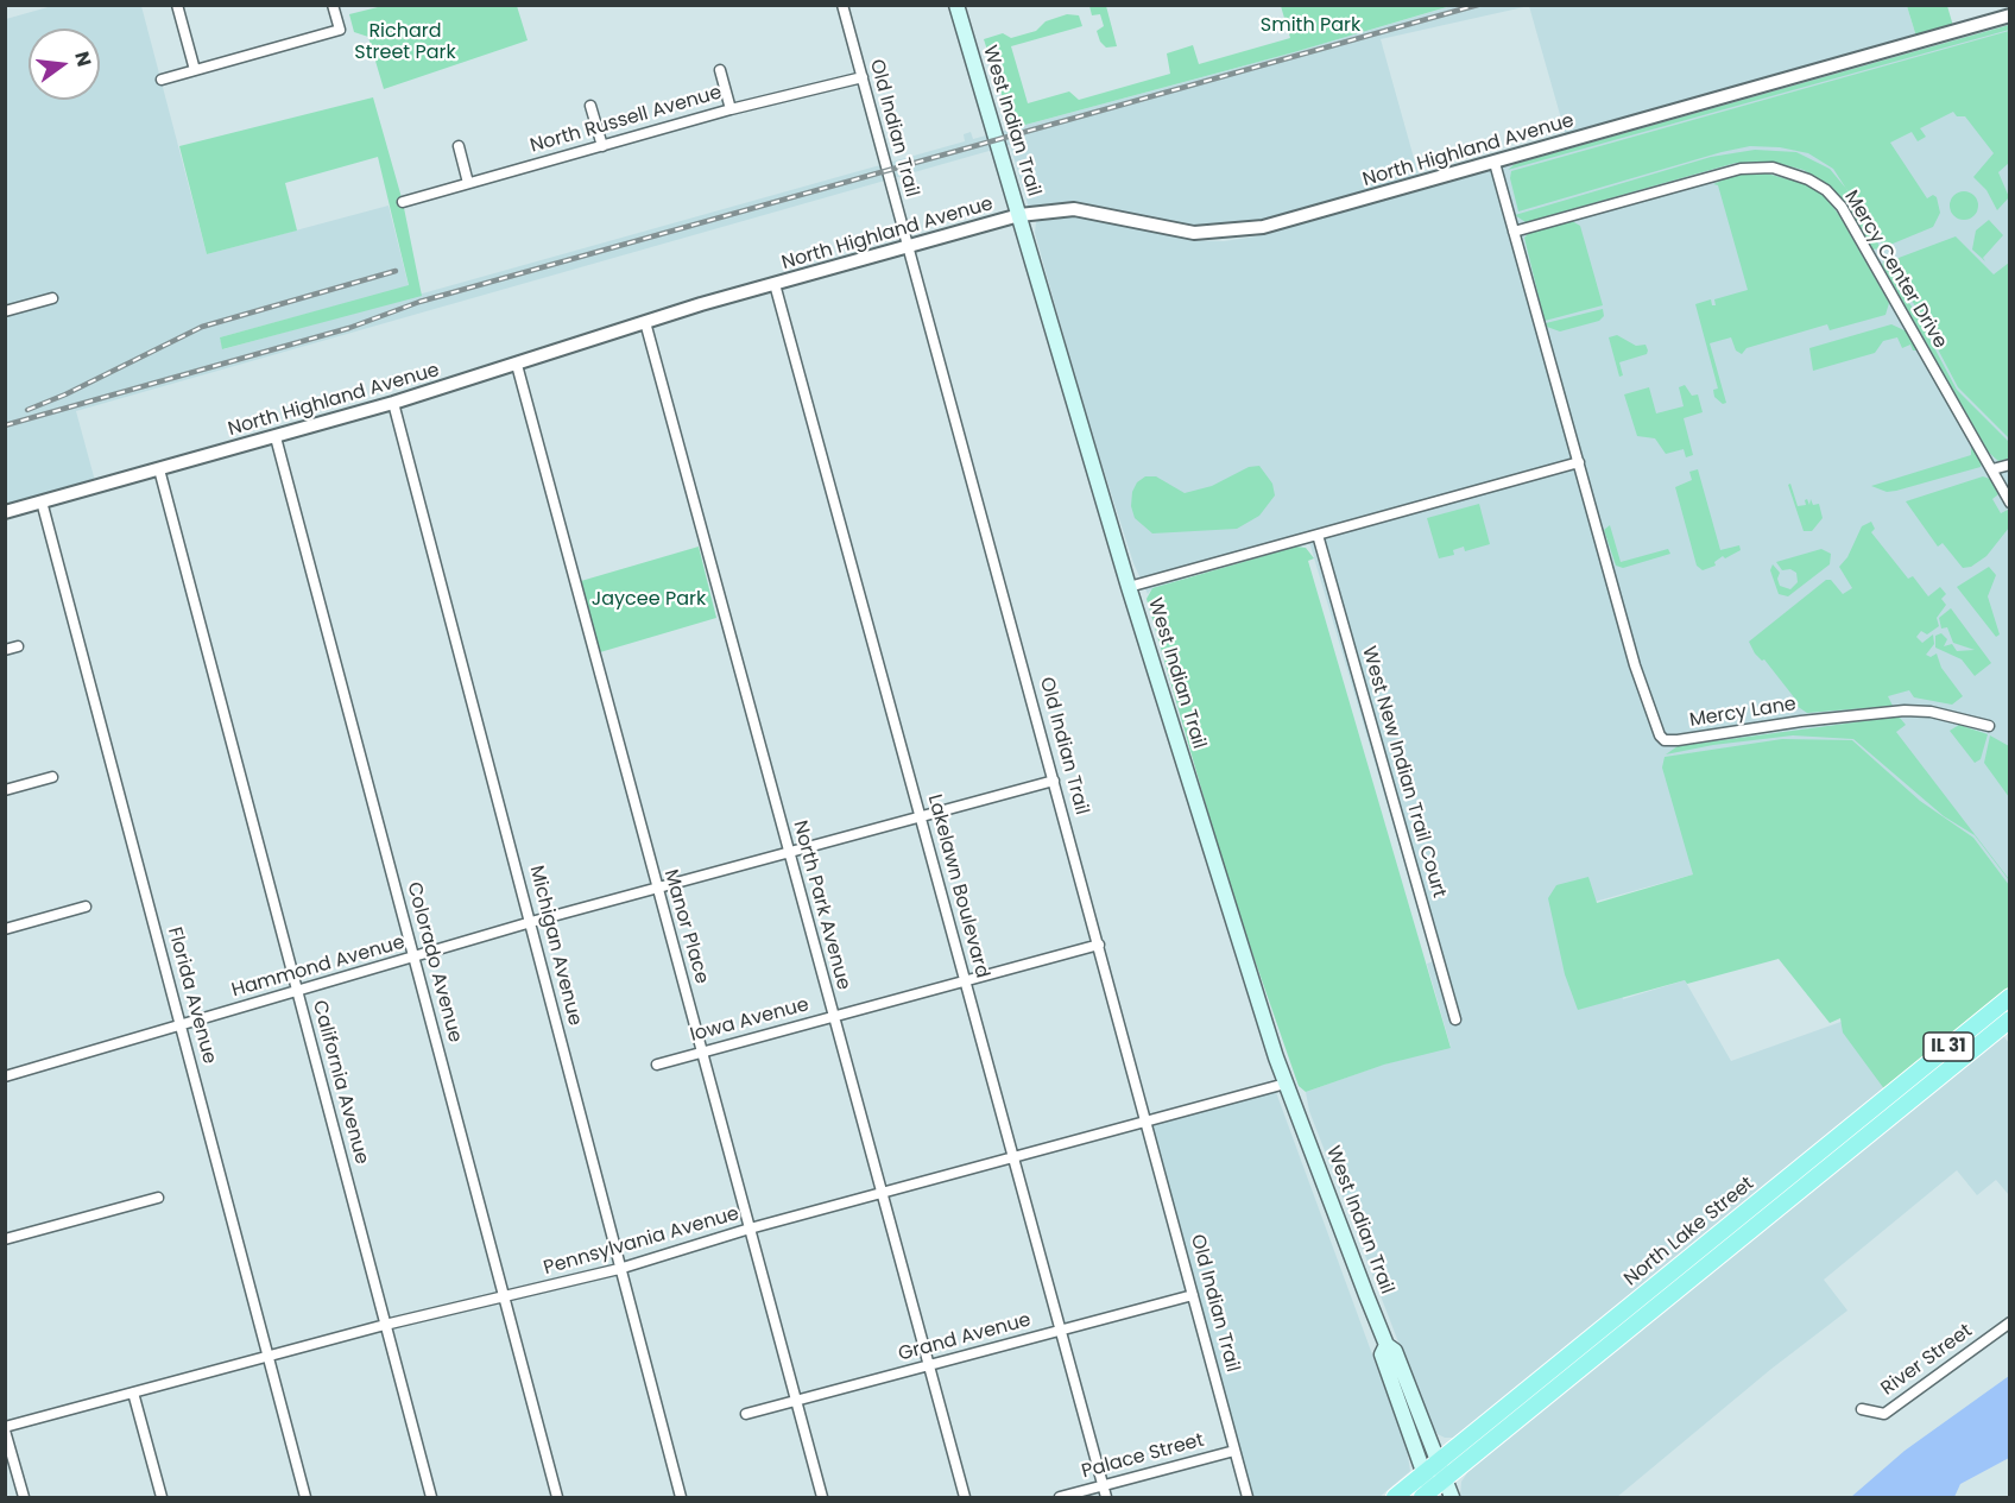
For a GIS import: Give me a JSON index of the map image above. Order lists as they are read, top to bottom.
{
  "streets": {
    "main road": ["West Indian Trail", "IL 31", "North Lake Street"],
    "street": [
      "North Russell Avenue",
      "Old Indian Trail",
      "North Highland Avenue",
      "Mercy Center Drive",
      "Mercy Lane",
      "West New Indian Trail Court",
      "Lakelawn Boulevard",
      "North Park Avenue",
      "Manor Place",
      "Michigan Avenue",
      "Colorado Avenue",
      "Hammond Avenue",
      "Florida Avenue",
      "Iowa Avenue",
      "California Avenue",
      "Pennsylvania Avenue",
      "Grand Avenue",
      "River Street",
      "Palace Street"
    ]
  },
  "crossings": [
    ["North Russell Avenue", "Old Indian Trail"],
    ["West Indian Trail", "North Highland Avenue"],
    ["West Indian Trail", "North Lake Street"],
    ["West Indian Trail", "Pennsylvania Avenue"],
    ["Old Indian Trail", "North Highland Avenue"],
    ["Old Indian Trail", "Hammond Avenue"],
    ["Old Indian Trail", "Iowa Avenue"],
    ["Old Indian Trail", "Pennsylvania Avenue"],
    ["Old Indian Trail", "Grand Avenue"],
    ["Old Indian Trail", "Palace Street"],
    ["North Highland Avenue", "Mercy Lane"],
    ["North Highland Avenue", "Lakelawn Boulevard"],
    ["North Highland Avenue", "North Park Avenue"],
    ["North Highland Avenue", "Manor Place"],
    ["North Highland Avenue", "Michigan Avenue"],
    ["North Highland Avenue", "Colorado Avenue"],
    ["North Highland Avenue", "Florida Avenue"],
    ["North Highland Avenue", "California Avenue"],
    ["Mercy Center Drive", "Mercy Lane"],
    ["Lakelawn Boulevard", "Hammond Avenue"],
    ["Lakelawn Boulevard", "Iowa Avenue"],
    ["Lakelawn Boulevard", "Pennsylvania Avenue"],
    ["Lakelawn Boulevard", "Grand Avenue"],
    ["Lakelawn Boulevard", "Palace Street"],
    ["North Park Avenue", "Hammond Avenue"],
    ["North Park Avenue", "Iowa Avenue"],
    ["North Park Avenue", "Pennsylvania Avenue"],
    ["North Park Avenue", "Grand Avenue"],
    ["Manor Place", "Hammond Avenue"],
    ["Manor Place", "Iowa Avenue"],
    ["Manor Place", "Pennsylvania Avenue"],
    ["Manor Place", "Grand Avenue"],
    ["Michigan Avenue", "Hammond Avenue"],
    ["Michigan Avenue", "Pennsylvania Avenue"],
    ["Colorado Avenue", "Hammond Avenue"],
    ["Colorado Avenue", "Pennsylvania Avenue"],
    ["Hammond Avenue", "Florida Avenue"],
    ["Hammond Avenue", "California Avenue"],
    ["Florida Avenue", "Pennsylvania Avenue"],
    ["California Avenue", "Pennsylvania Avenue"]
  ],
  "parks": ["Smith Park", "Richard Street Park", "Jaycee Park"],
  "north": "right"
}
